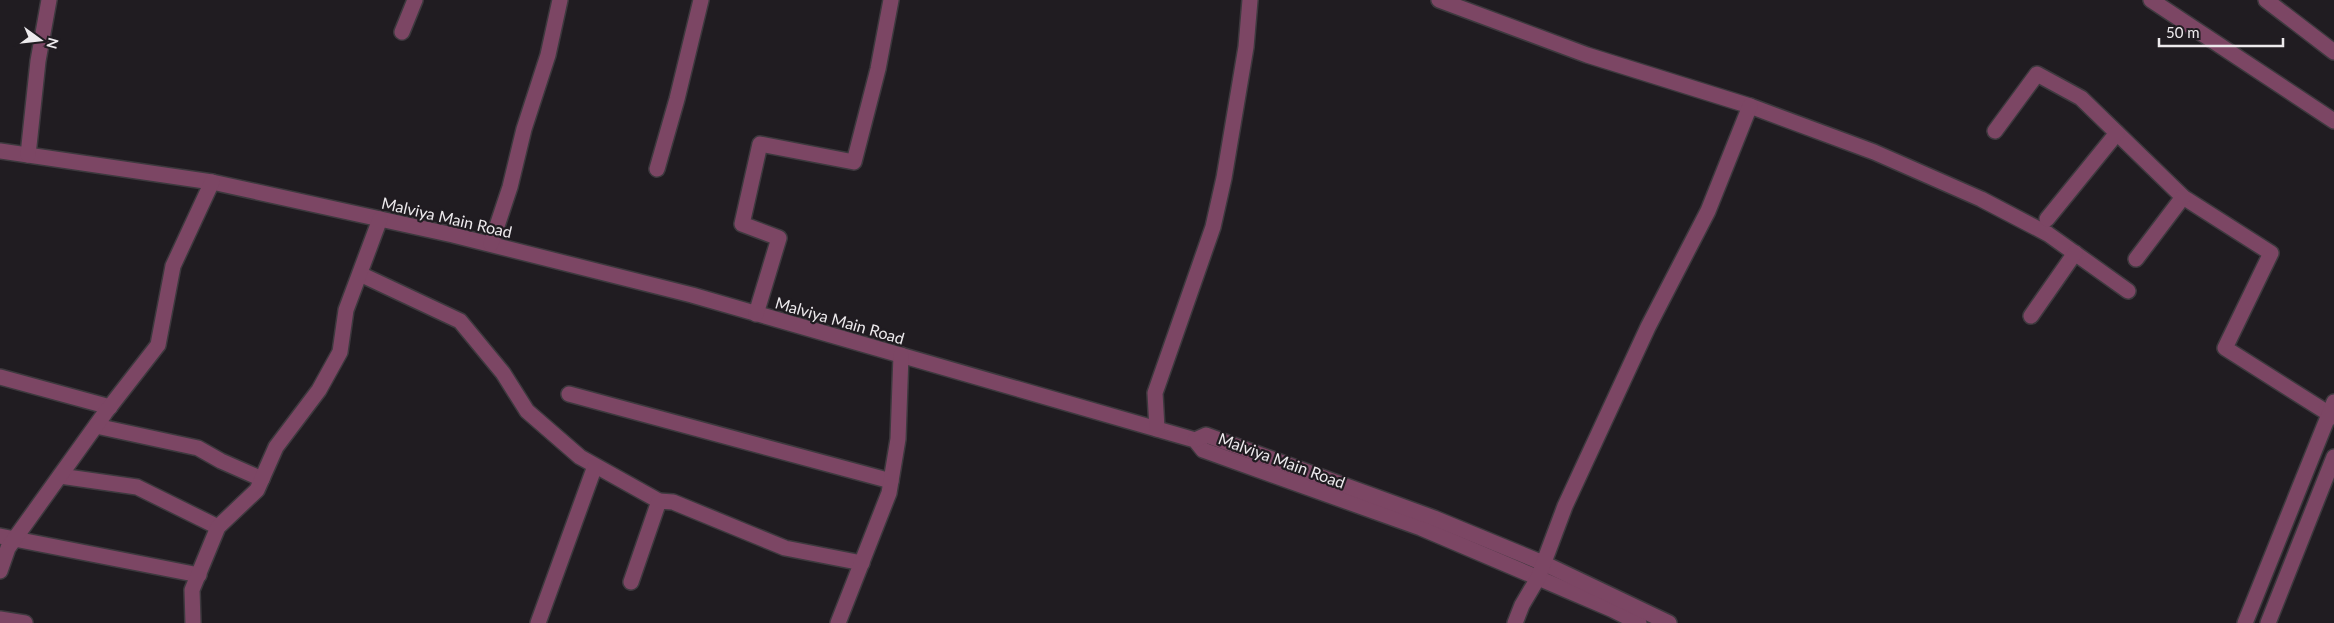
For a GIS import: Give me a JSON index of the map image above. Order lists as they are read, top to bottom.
{
  "streets": {
    "street": ["Malviya Main Road"]
  },
  "scale_bar": "50 m",
  "north": "right"
}
